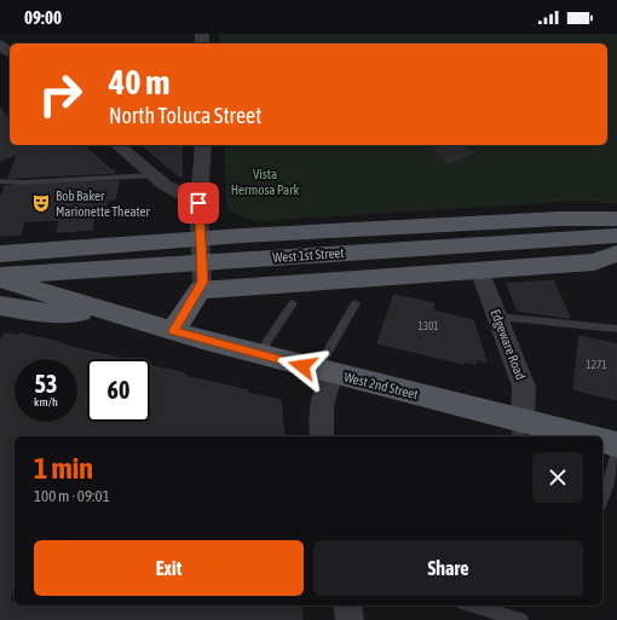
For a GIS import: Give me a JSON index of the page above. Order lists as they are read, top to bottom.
{
  "streets": {
    "main road": ["West 1st Street", "West 2nd Street"],
    "street": ["Edgeware Road"]
  },
  "crossings": [
    ["Edgeware Road", "West 2nd Street"]
  ],
  "parks": ["Vista Hermosa Park"],
  "places": {
    "theatre": ["Bob Baker Marionette Theater"]
  },
  "house_numbers": ["1301", "1271"],
  "page": {
    "status": "09:00",
    "turn": ["40 m", "North Toluca Street"],
    "speed": "53 km/h",
    "limit": "60",
    "heading": ["1 min", "100 m · 09:01"],
    "buttons": ["Exit", "Share"]
  }
}
